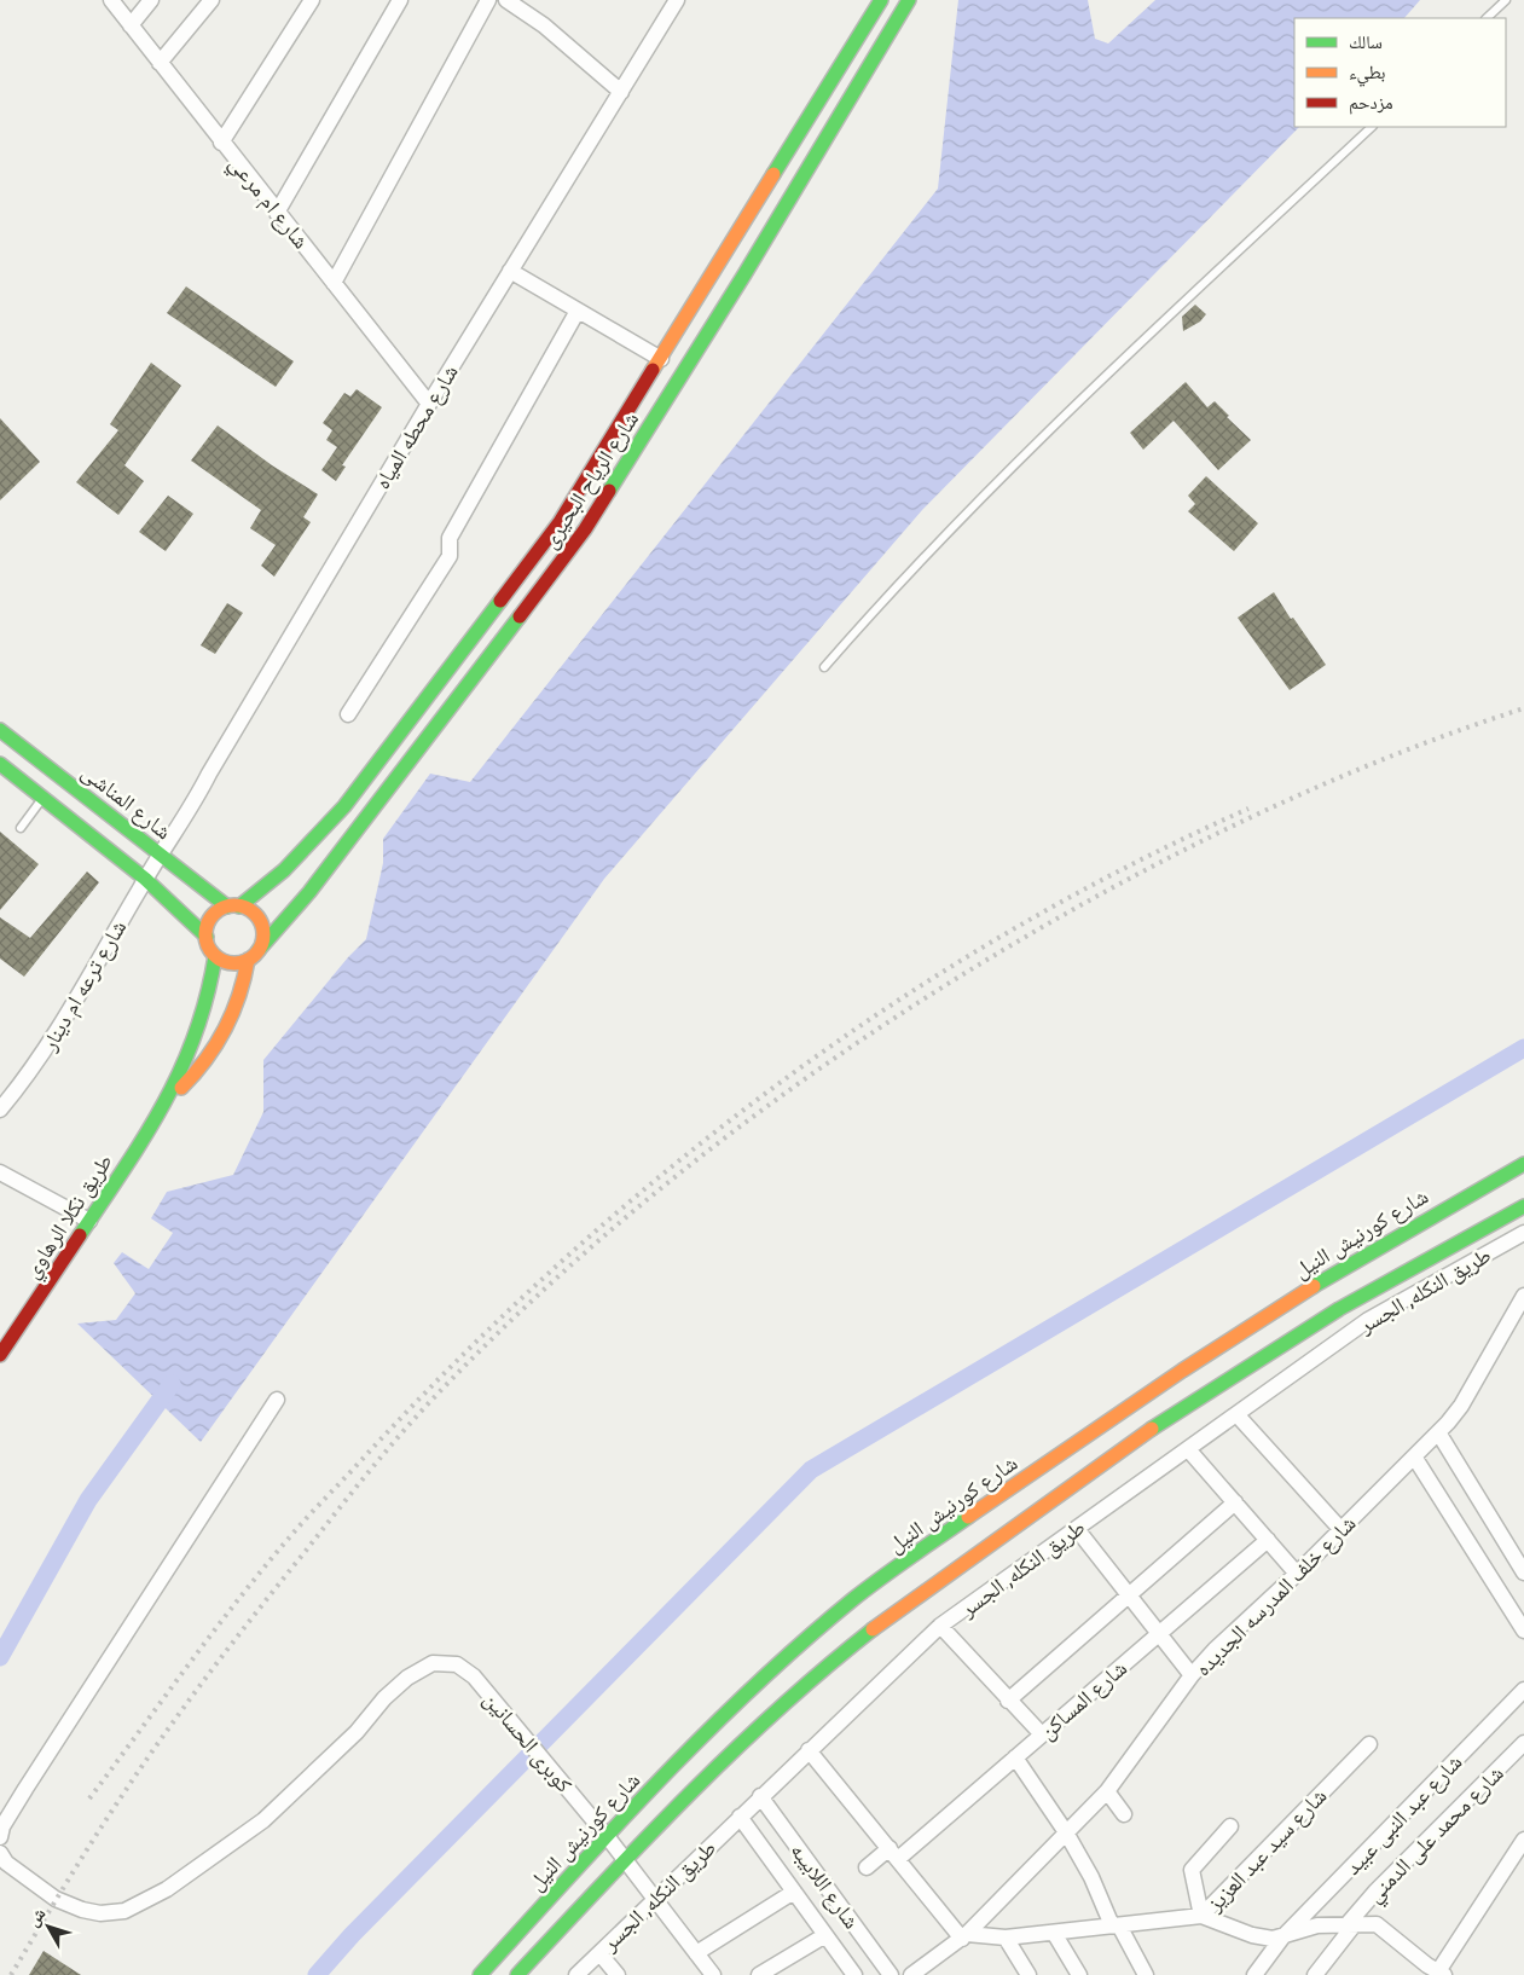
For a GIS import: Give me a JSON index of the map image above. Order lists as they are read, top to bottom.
{
  "streets": {
    "main road": [
      "شارع الرياح البحيرى",
      "شارع المناشى",
      "طريق نكلا الرهاوي",
      "شارع كورنيش النيل"
    ],
    "street": [
      "شارع ام مرعي",
      "شارع محطه المياه",
      "شارع ترعه ام دينار",
      "طريق النكله, الجسر",
      "شارع خلف المدرسه الجديده",
      "شارع المساكن",
      "كوبرى الحسانين",
      "شارع عبد النبى عبيد",
      "شارع محمد على الدمني",
      "شارع سيد عبد العزيز",
      "شارع اللابيبه"
    ]
  },
  "crossings": [
    ["شارع ام مرعي", "شارع محطه المياه"],
    ["شارع محطه المياه", "شارع المناشى"],
    ["شارع محطه المياه", "شارع ترعه ام دينار"],
    ["شارع الرياح البحيرى", "شارع المناشى"],
    ["شارع الرياح البحيرى", "طريق نكلا الرهاوي"],
    ["شارع المناشى", "شارع ترعه ام دينار"],
    ["شارع المناشى", "طريق نكلا الرهاوي"],
    ["شارع كورنيش النيل", "كوبرى الحسانين"],
    ["طريق النكله, الجسر", "كوبرى الحسانين"],
    ["طريق النكله, الجسر", "شارع اللابيبه"],
    ["شارع خلف المدرسه الجديده", "شارع سيد عبد العزيز"]
  ],
  "legend": ["سالك", "بطيء", "مزدحم"],
  "north": "top left"
}
